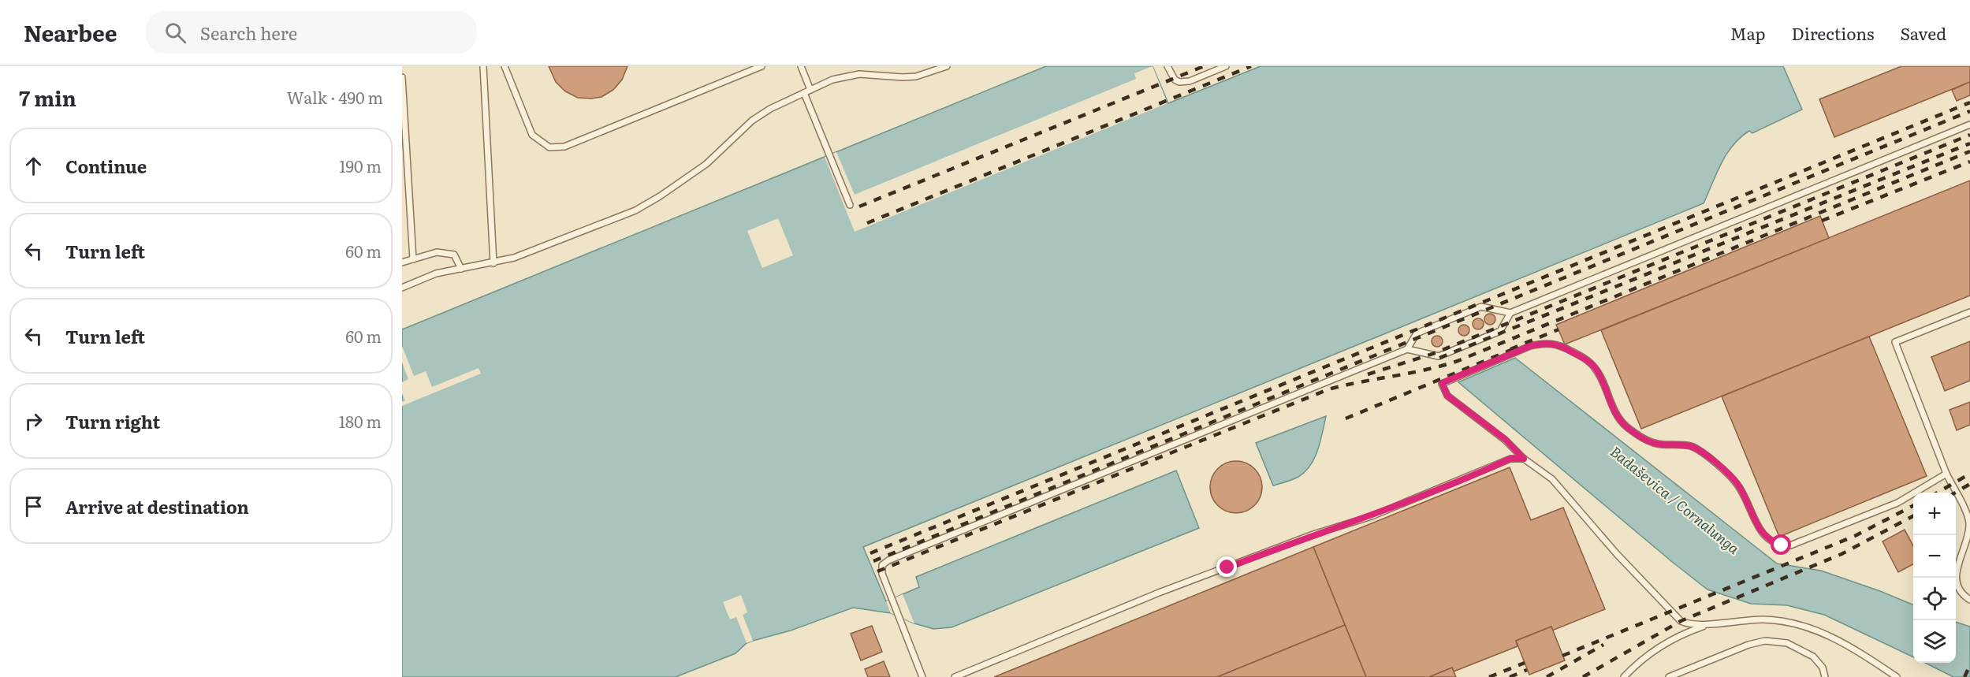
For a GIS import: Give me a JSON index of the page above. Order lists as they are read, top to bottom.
{
  "water": ["Badaševica / Cornalunga"],
  "page": {
    "header": "Nearbee",
    "search": "Search here",
    "nav": ["Map", "Directions", "Saved"],
    "heading": ["7 min", "Walk · 490 m"],
    "list": [
      ["Continue", "190 m"],
      ["Turn left", "60 m"],
      ["Turn left", "60 m"],
      ["Turn right", "180 m"],
      "Arrive at destination"
    ],
    "map_buttons": ["+", "−"]
  }
}
